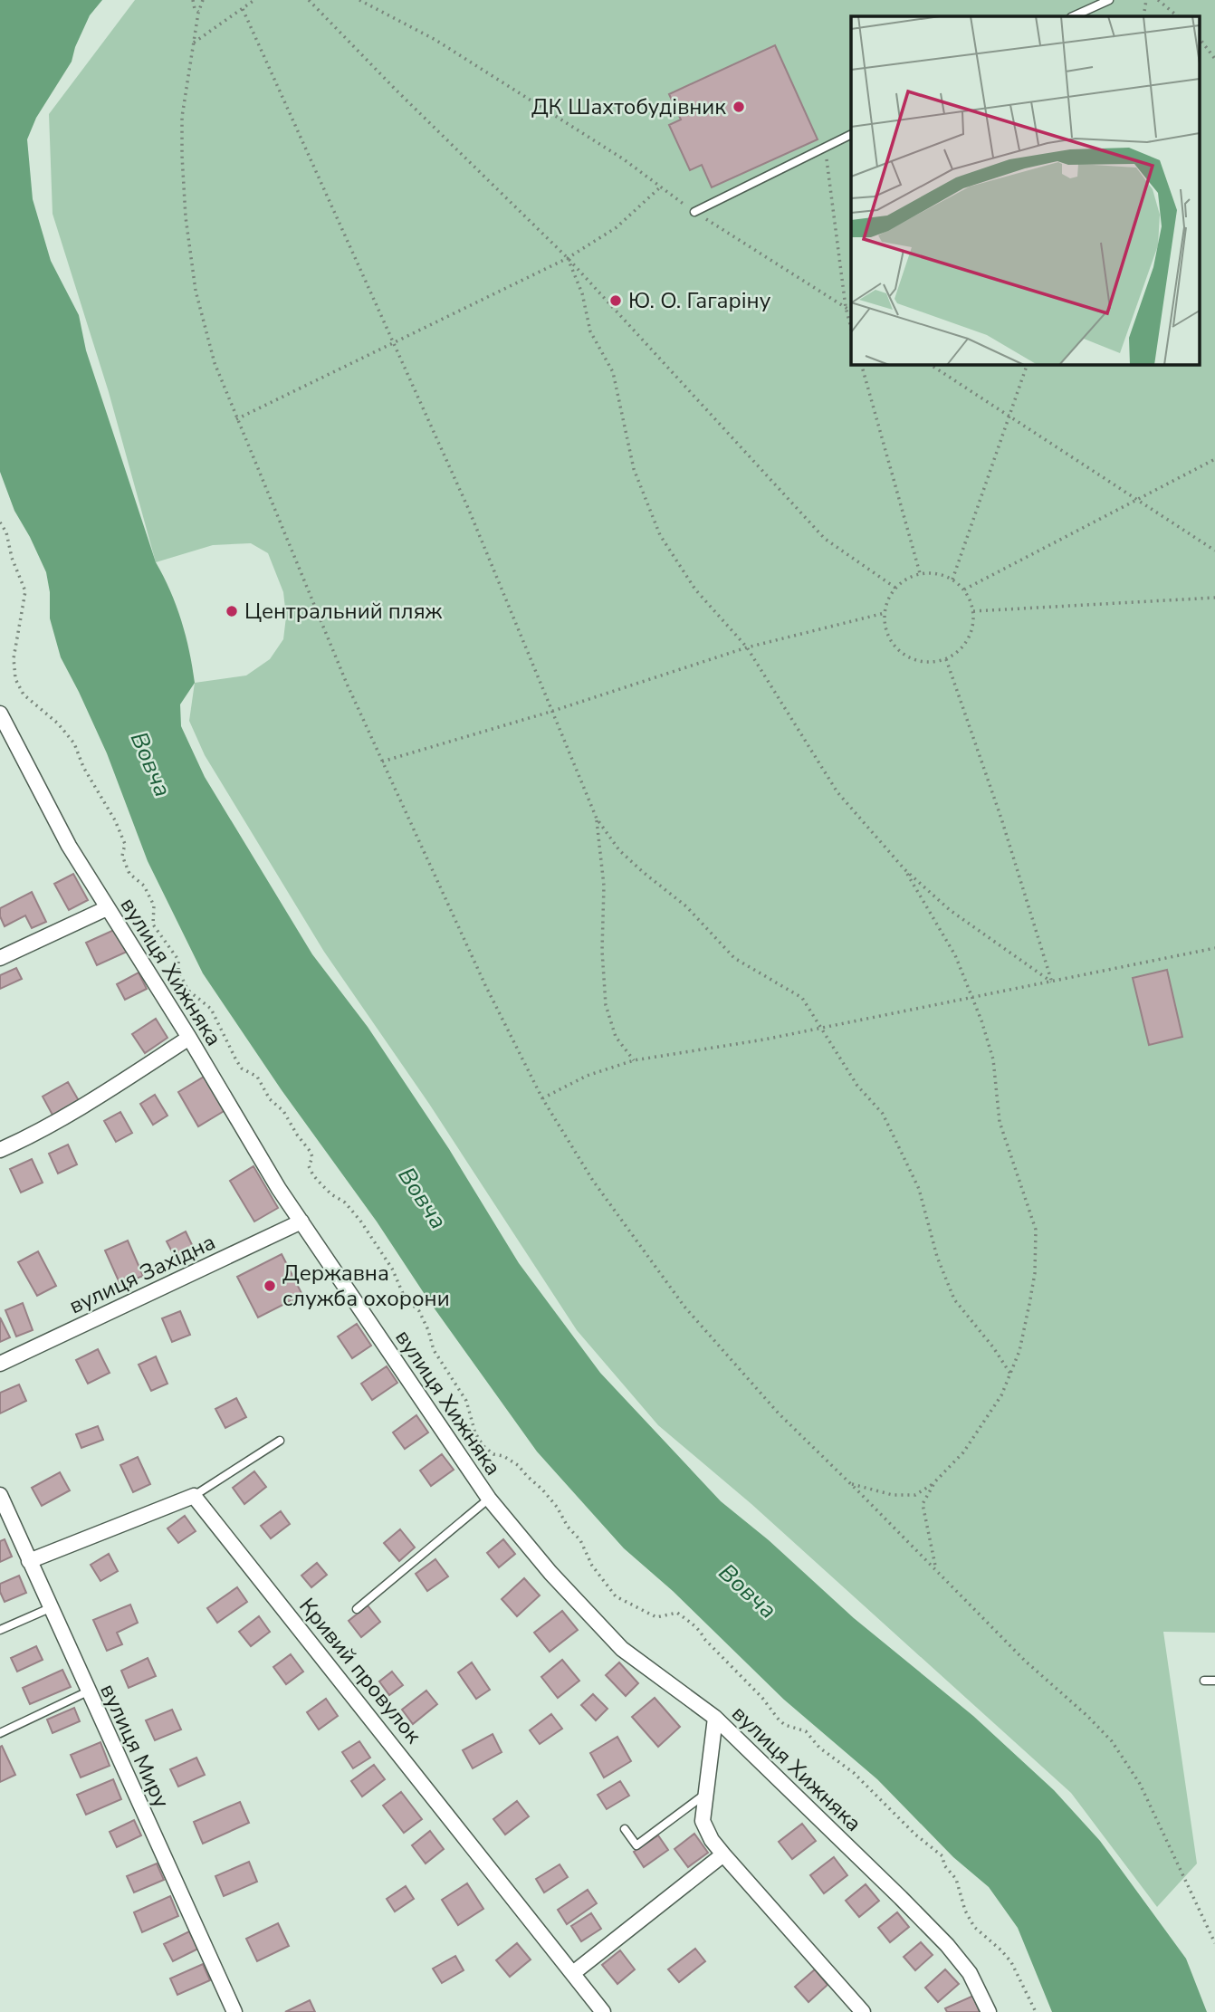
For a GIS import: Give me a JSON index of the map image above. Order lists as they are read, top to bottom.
{
  "streets": {
    "street": [
      "вулиця Хижняка",
      "вулиця Західна",
      "Кривий провулок",
      "вулиця Миру"
    ]
  },
  "crossings": [
    ["вулиця Хижняка", "вулиця Західна"]
  ],
  "water": ["Вовча"],
  "places": [
    "ДК Шахтобудівник",
    "Ю. О. Гагаріну",
    "Центральний пляж",
    "Державна служба охорони"
  ]
}
